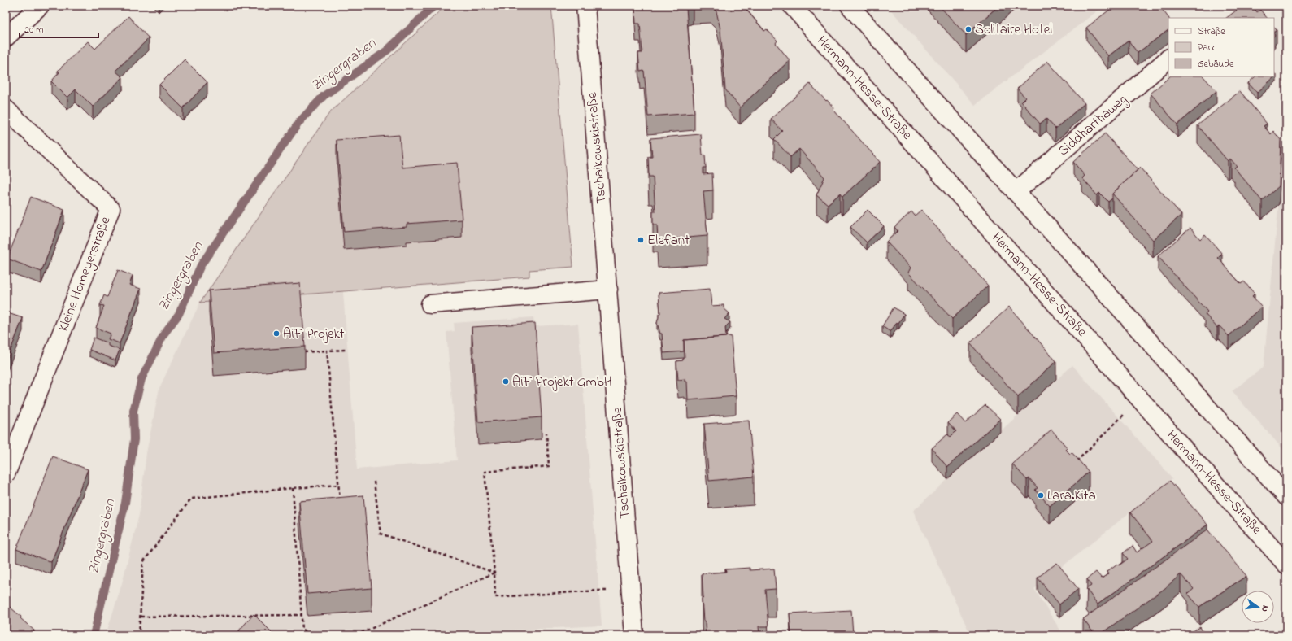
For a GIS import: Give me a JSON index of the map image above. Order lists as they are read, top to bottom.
{
  "streets": {
    "main road": [
      "Hermann-Hesse-Straße",
      "Siddharthaweg",
      "Tschaikowskistraße",
      "Kleine Homeyerstraße"
    ]
  },
  "water": ["Zingergraben"],
  "places": [
    "Solitaire Hotel",
    "Elefant",
    "AiF Projekt",
    "AiF Projekt GmbH",
    "Lara.Kita"
  ],
  "legend": ["Straße", "Park", "Gebäude"],
  "scale_bar": "20 m",
  "north": "right"
}
